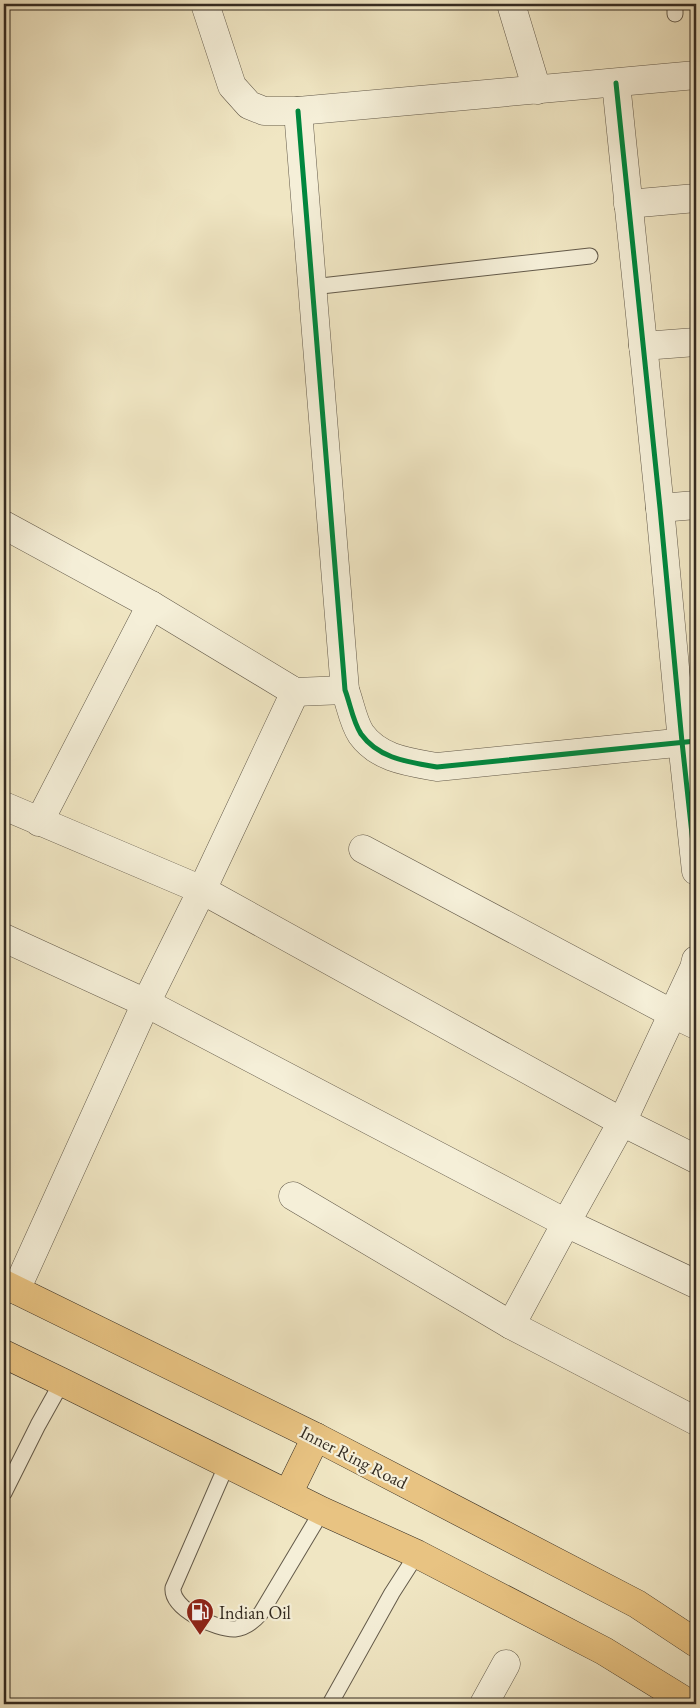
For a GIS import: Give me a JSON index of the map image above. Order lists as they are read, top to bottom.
{
  "streets": {
    "highway": ["Inner Ring Road"]
  },
  "places": {
    "fuel station": ["Indian Oil"]
  }
}
